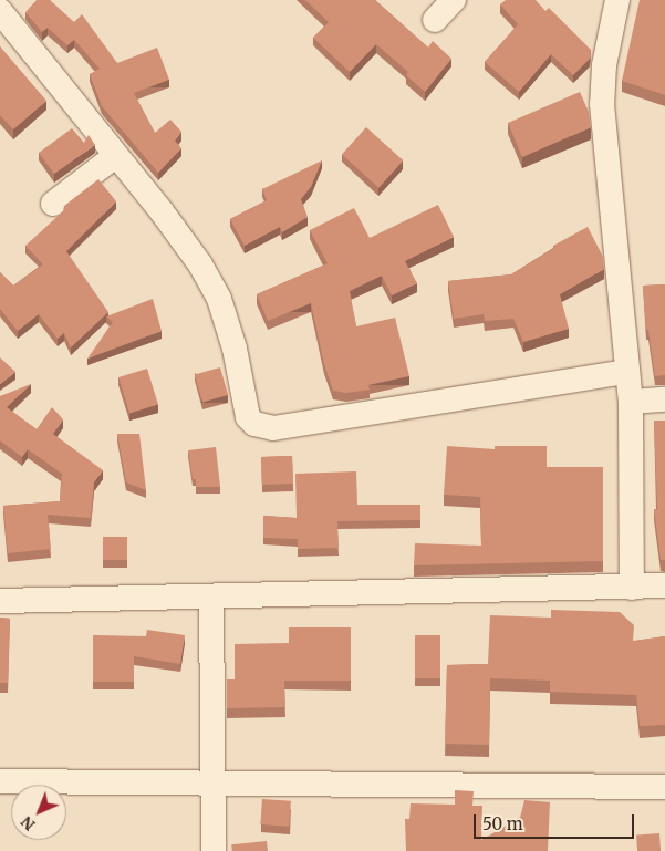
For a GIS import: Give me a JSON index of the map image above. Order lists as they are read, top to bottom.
{
  "scale_bar": "50 m",
  "north": "bottom left"
}
